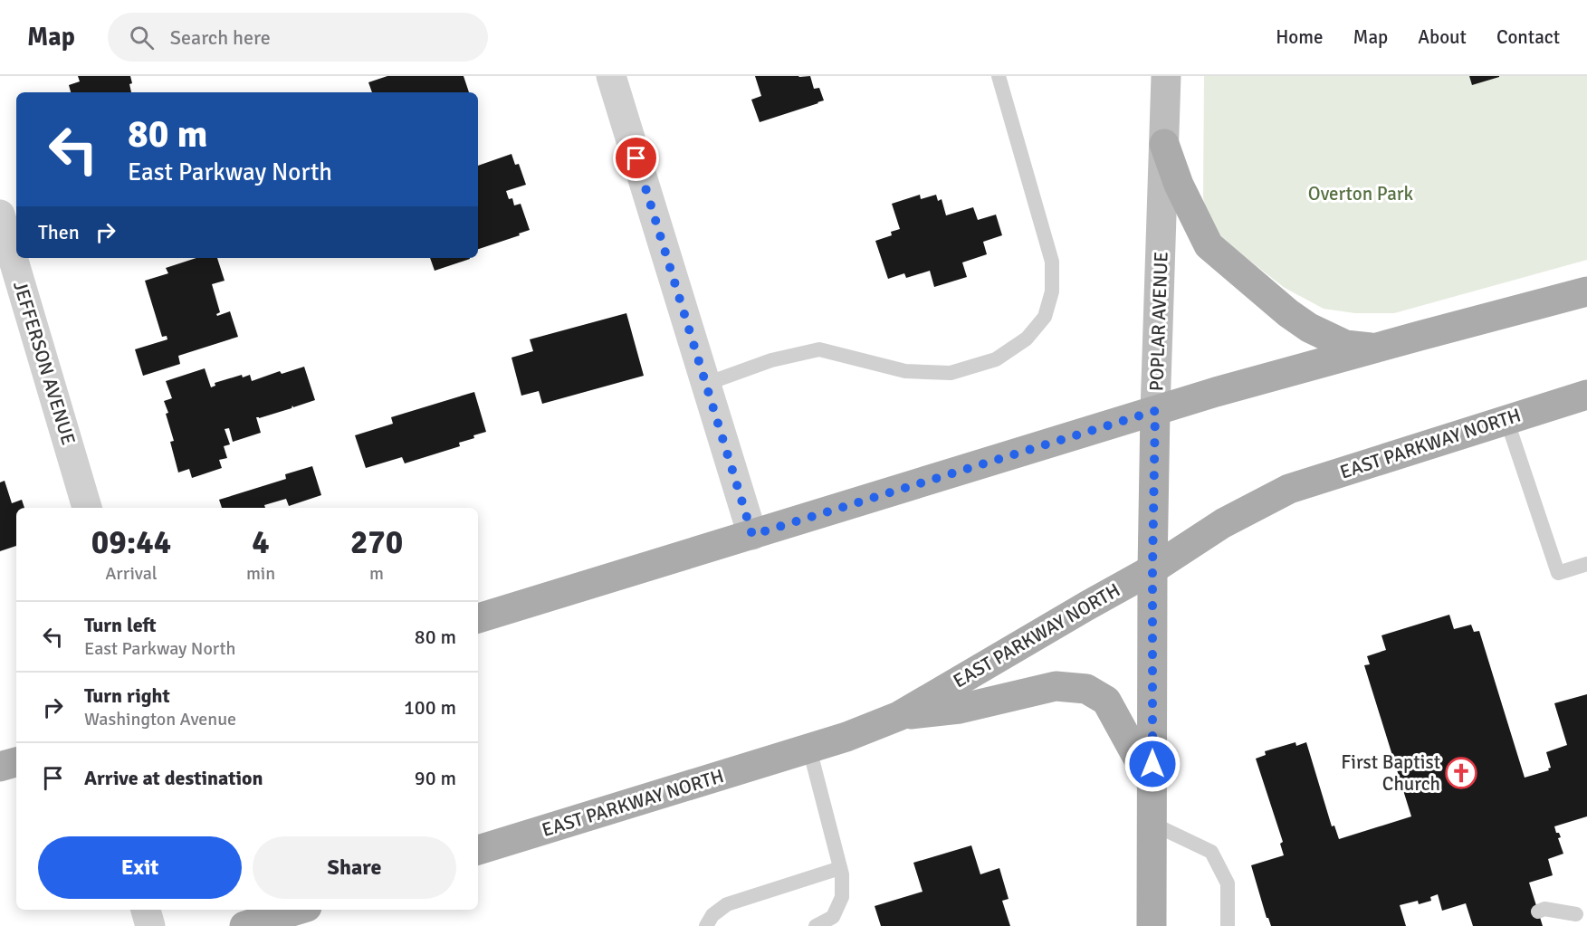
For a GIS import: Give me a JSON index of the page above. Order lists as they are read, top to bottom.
{
  "streets": {
    "main road": ["POPLAR AVENUE", "EAST PARKWAY NORTH"],
    "street": ["JEFFERSON AVENUE"]
  },
  "crossings": [
    ["POPLAR AVENUE", "EAST PARKWAY NORTH"]
  ],
  "parks": ["Overton Park"],
  "places": {
    "church": ["First Baptist Church"]
  },
  "page": {
    "header": "Map",
    "search": "Search here",
    "nav": [
      "Home",
      "Map",
      "About",
      "Contact"
    ],
    "turn": ["80 m", "East Parkway North"],
    "then": "Then",
    "eta": [
      "09:44",
      "Arrival",
      "4",
      "min",
      "270",
      "m"
    ],
    "list": [
      {
        "name": "Turn left",
        "note": "East Parkway North",
        "value": "80 m"
      },
      {
        "name": "Turn right",
        "note": "Washington Avenue",
        "value": "100 m"
      },
      {
        "name": "Arrive at destination",
        "value": "90 m"
      }
    ],
    "buttons": ["Exit", "Share"]
  }
}
